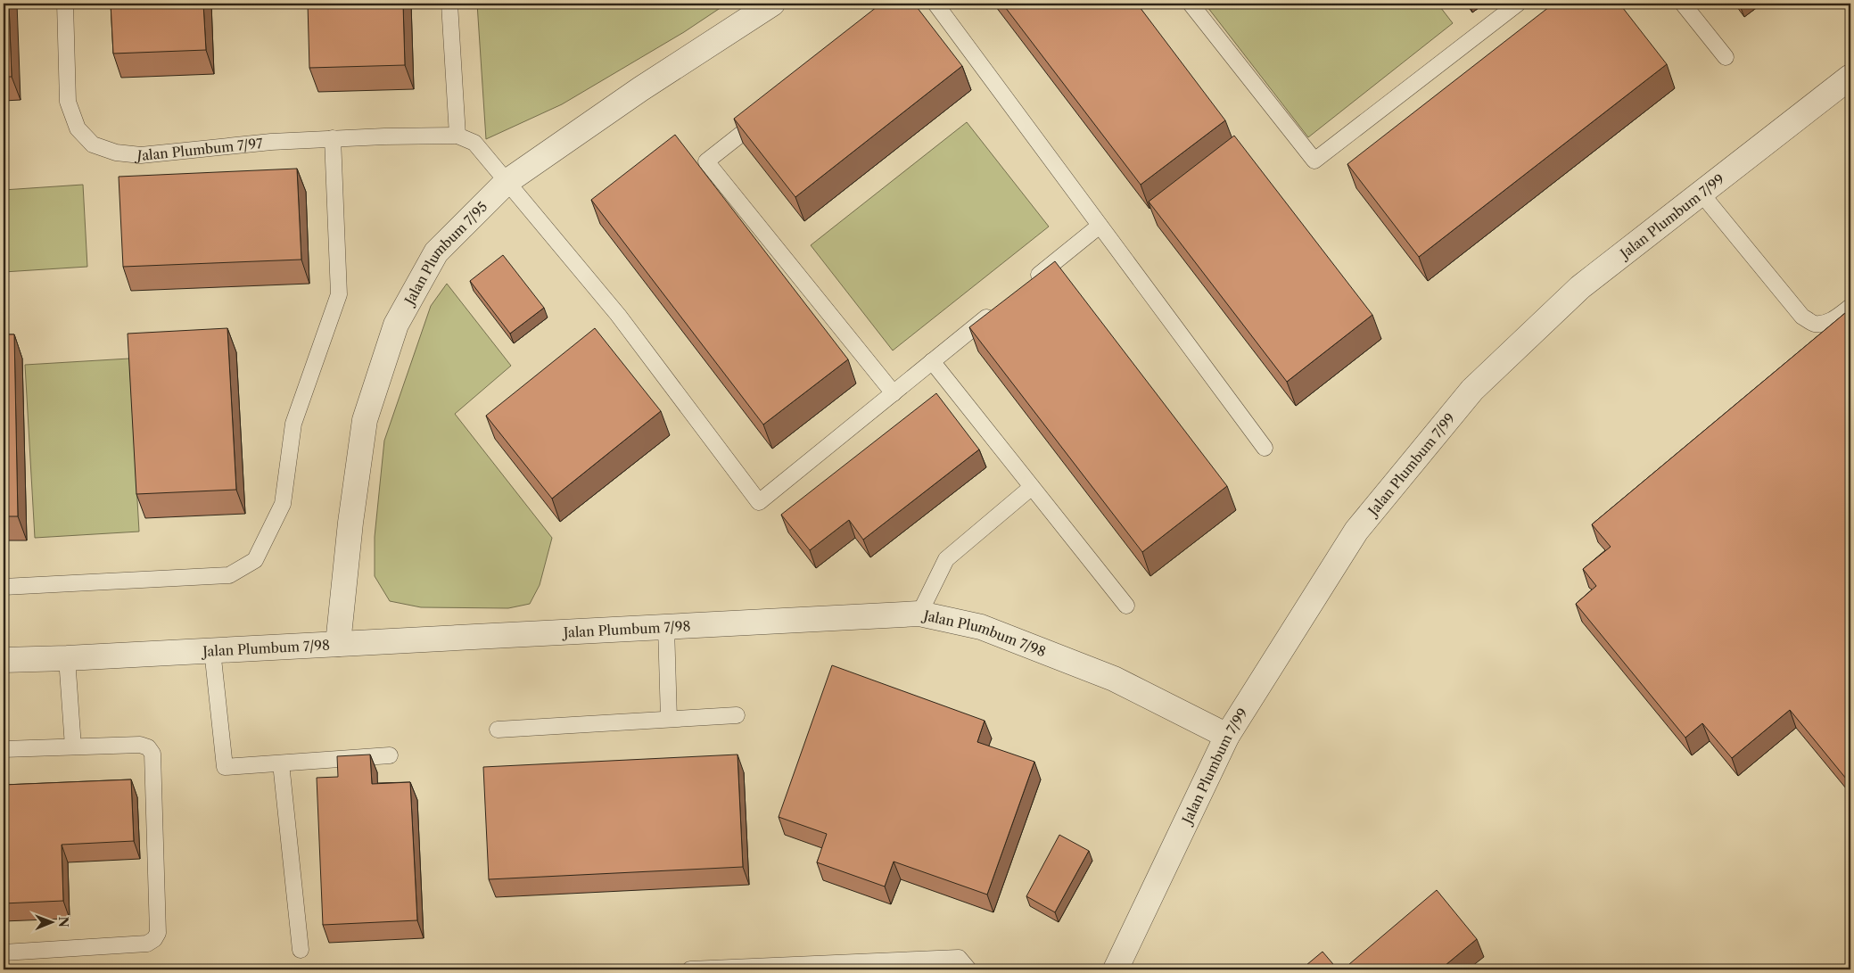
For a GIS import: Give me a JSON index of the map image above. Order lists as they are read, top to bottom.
{
  "streets": {
    "street": ["Jalan Plumbum 7/99", "Jalan Plumbum 7/95", "Jalan Plumbum 7/98"],
    "lane": ["Jalan Plumbum 7/97"]
  },
  "crossings": [
    ["Jalan Plumbum 7/99", "Jalan Plumbum 7/98"],
    ["Jalan Plumbum 7/95", "Jalan Plumbum 7/98"]
  ],
  "north": "right"
}
